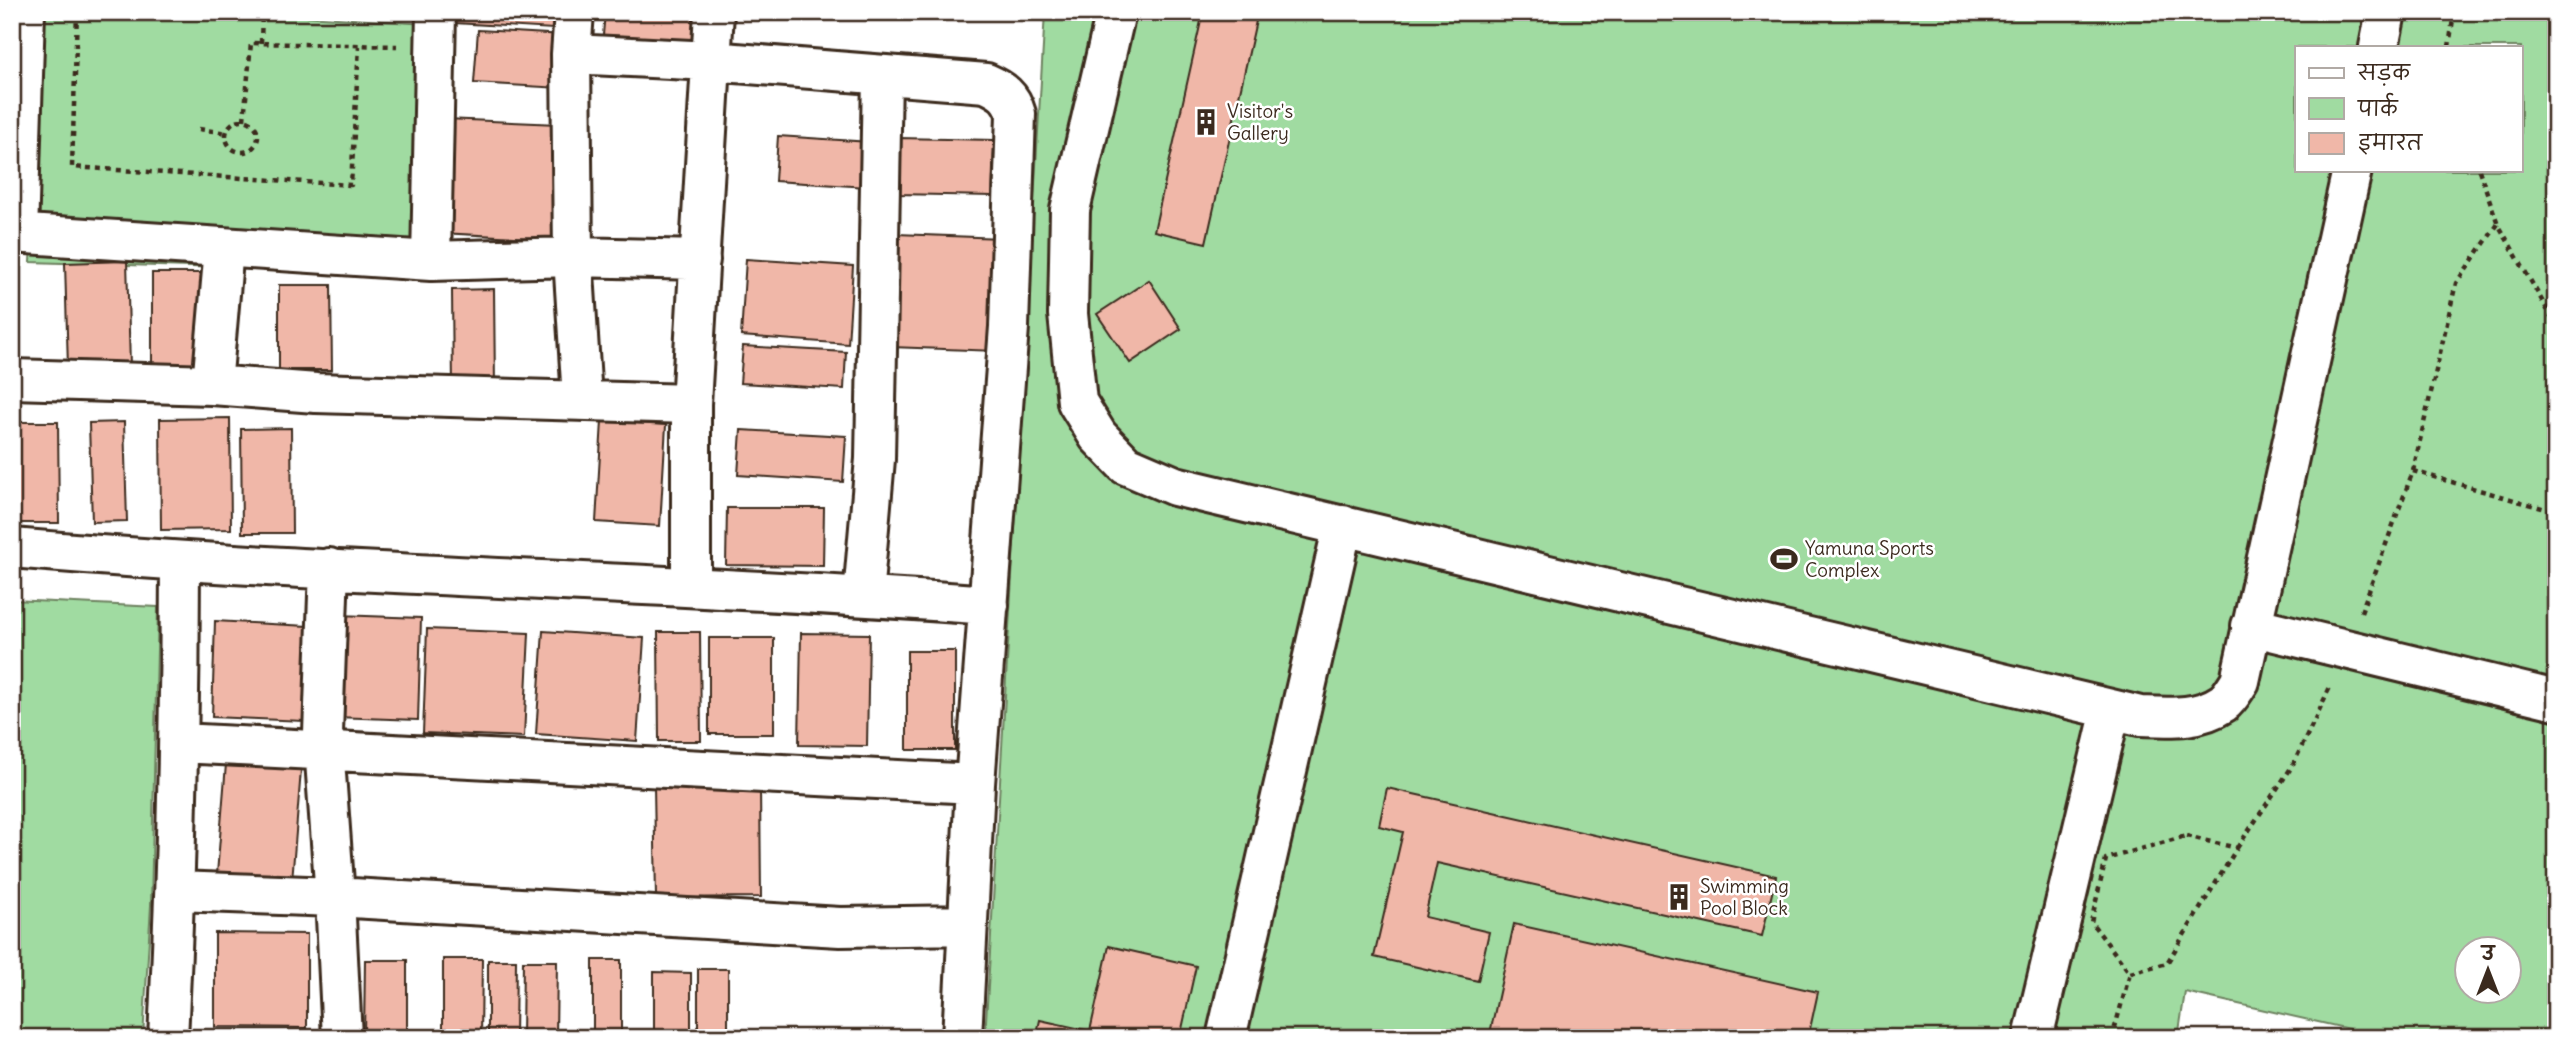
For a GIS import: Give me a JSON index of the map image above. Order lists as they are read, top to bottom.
{
  "places": {
    "building": ["Visitor's Gallery", "Swimming Pool Block"],
    "sports": ["Yamuna Sports Complex"]
  },
  "legend": ["सड़क", "पार्क", "इमारत"],
  "north": "top"
}
